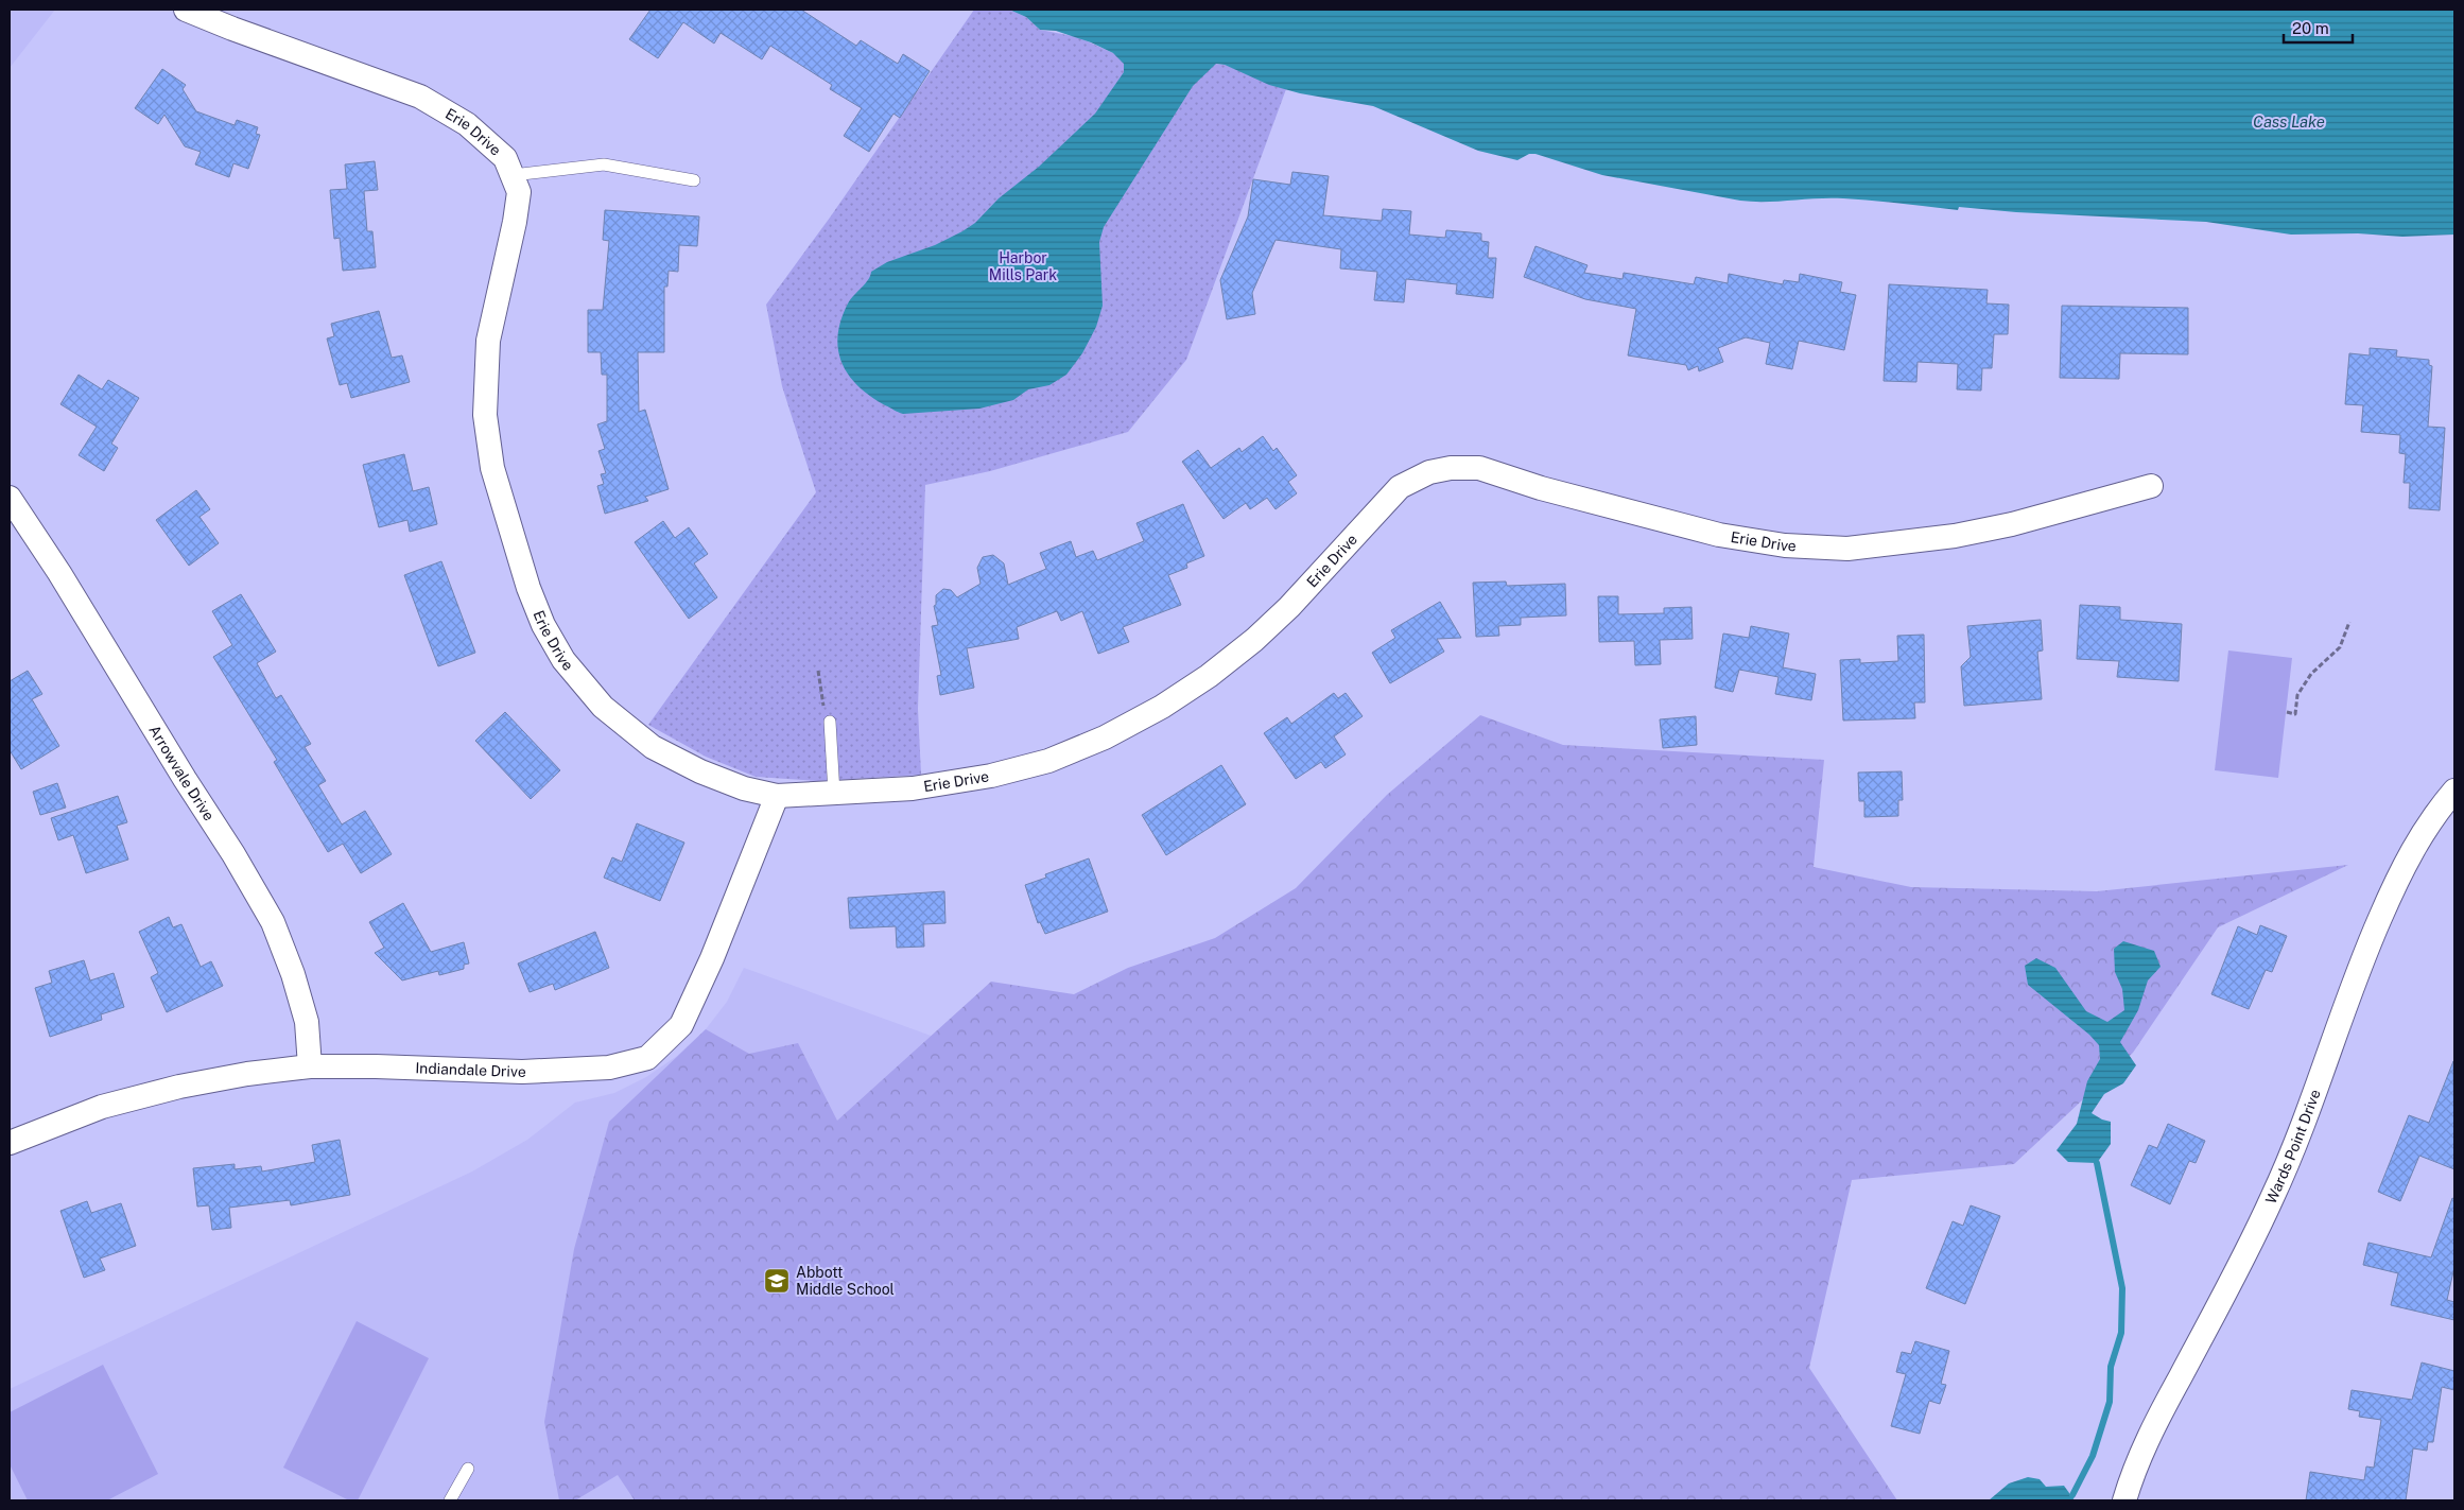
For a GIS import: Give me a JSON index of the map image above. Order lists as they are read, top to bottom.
{
  "streets": {
    "street": [
      "Erie Drive",
      "Arrowvale Drive",
      "Indiandale Drive",
      "Wards Point Drive"
    ]
  },
  "crossings": [
    ["Erie Drive", "Indiandale Drive"],
    ["Arrowvale Drive", "Indiandale Drive"]
  ],
  "water": ["Cass Lake"],
  "parks": ["Harbor Mills Park"],
  "places": {
    "school or university": ["Abbott Middle School"]
  },
  "scale_bar": "20 m"
}
